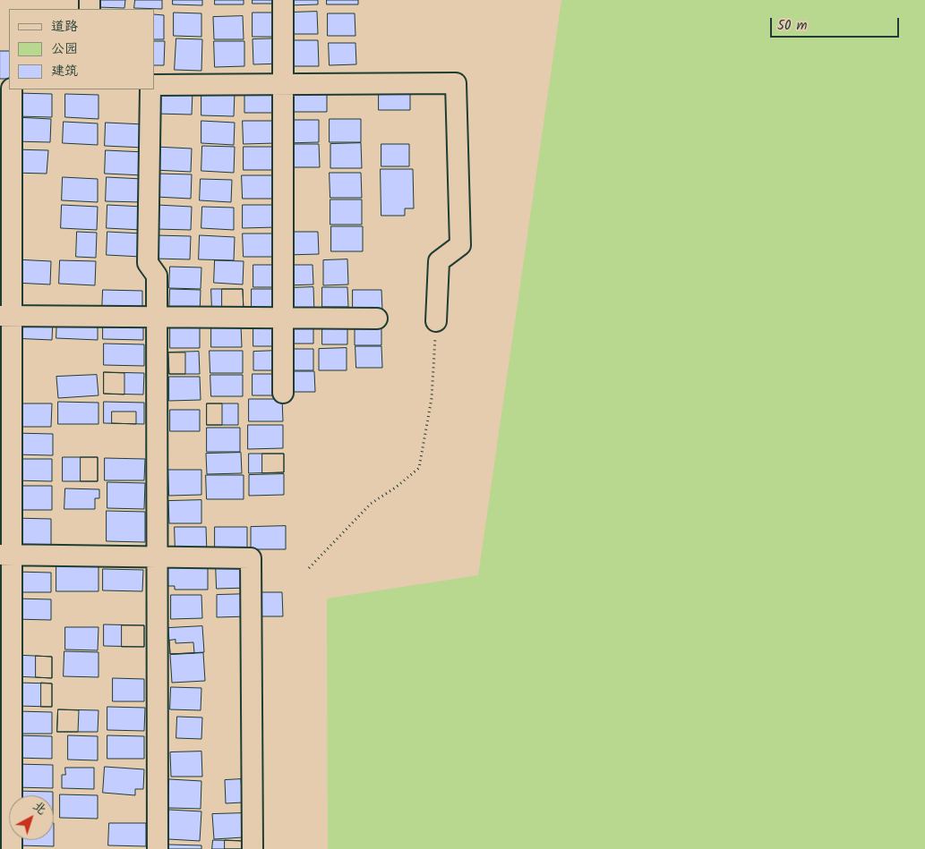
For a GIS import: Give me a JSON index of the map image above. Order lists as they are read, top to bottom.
{
  "legend": ["道路", "公园", "建筑"],
  "scale_bar": "50 m",
  "north": "top right"
}
